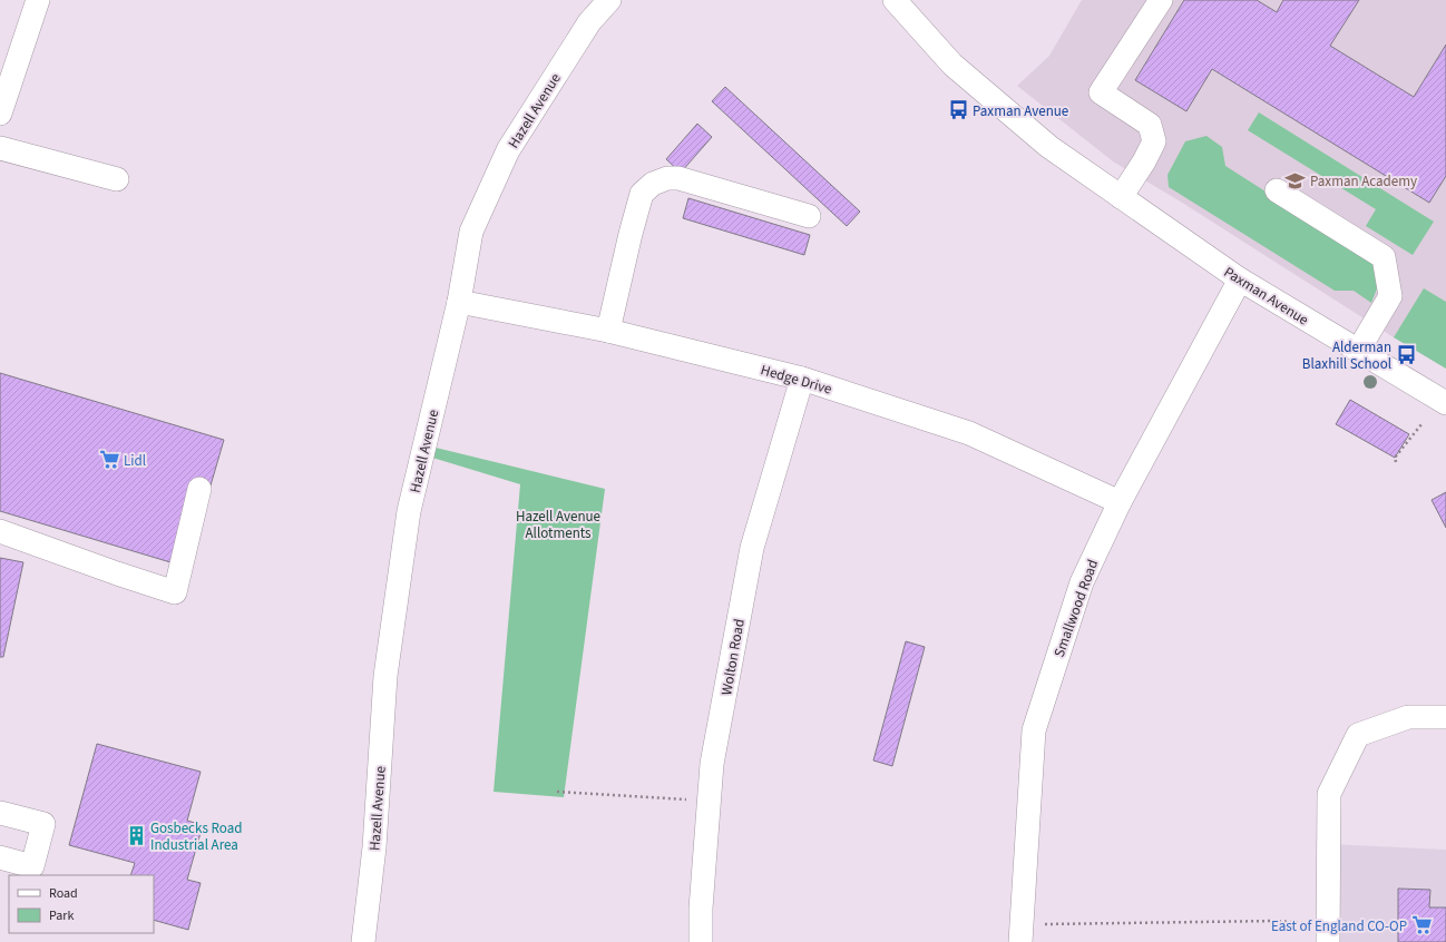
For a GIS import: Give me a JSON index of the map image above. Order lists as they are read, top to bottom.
{
  "streets": {
    "street": [
      "Hazell Avenue",
      "Paxman Avenue",
      "Hedge Drive",
      "Smallwood Road",
      "Wolton Road"
    ]
  },
  "crossings": [
    ["Hazell Avenue", "Hedge Drive"],
    ["Paxman Avenue", "Smallwood Road"],
    ["Hedge Drive", "Smallwood Road"],
    ["Hedge Drive", "Wolton Road"]
  ],
  "parks": ["Hazell Avenue Allotments"],
  "places": {
    "bus stop": ["Paxman Avenue", "Alderman Blaxhill School"],
    "school or university": ["Paxman Academy"],
    "supermarket": ["Lidl", "East of England CO-OP"],
    "building": ["Gosbecks Road Industrial Area"]
  },
  "legend": ["Road", "Park"]
}
